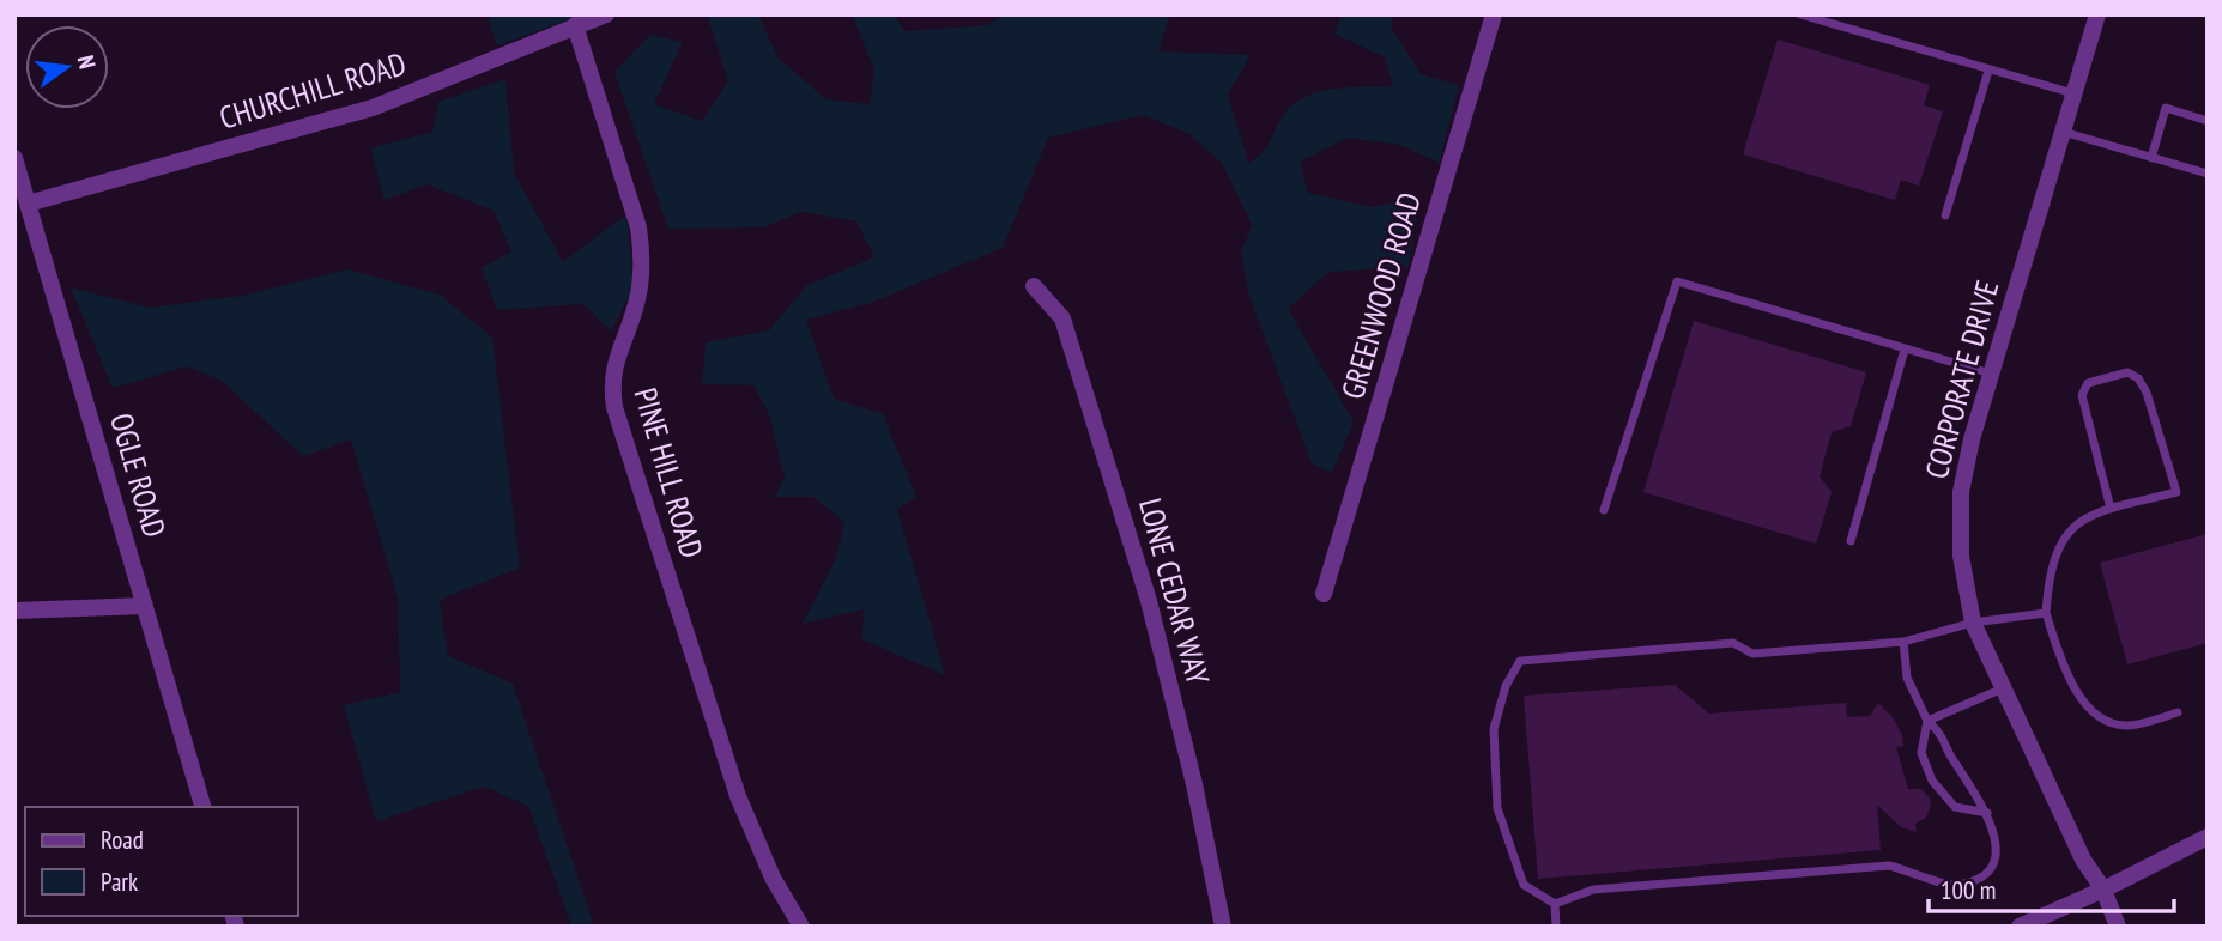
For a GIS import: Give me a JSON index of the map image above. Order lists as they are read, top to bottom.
{
  "streets": {
    "street": [
      "CHURCHILL ROAD",
      "GREENWOOD ROAD",
      "CORPORATE DRIVE",
      "PINE HILL ROAD",
      "OGLE ROAD",
      "LONE CEDAR WAY"
    ]
  },
  "crossings": [
    ["CHURCHILL ROAD", "PINE HILL ROAD"],
    ["CHURCHILL ROAD", "OGLE ROAD"]
  ],
  "legend": ["Road", "Park"],
  "scale_bar": "100 m",
  "north": "right"
}
